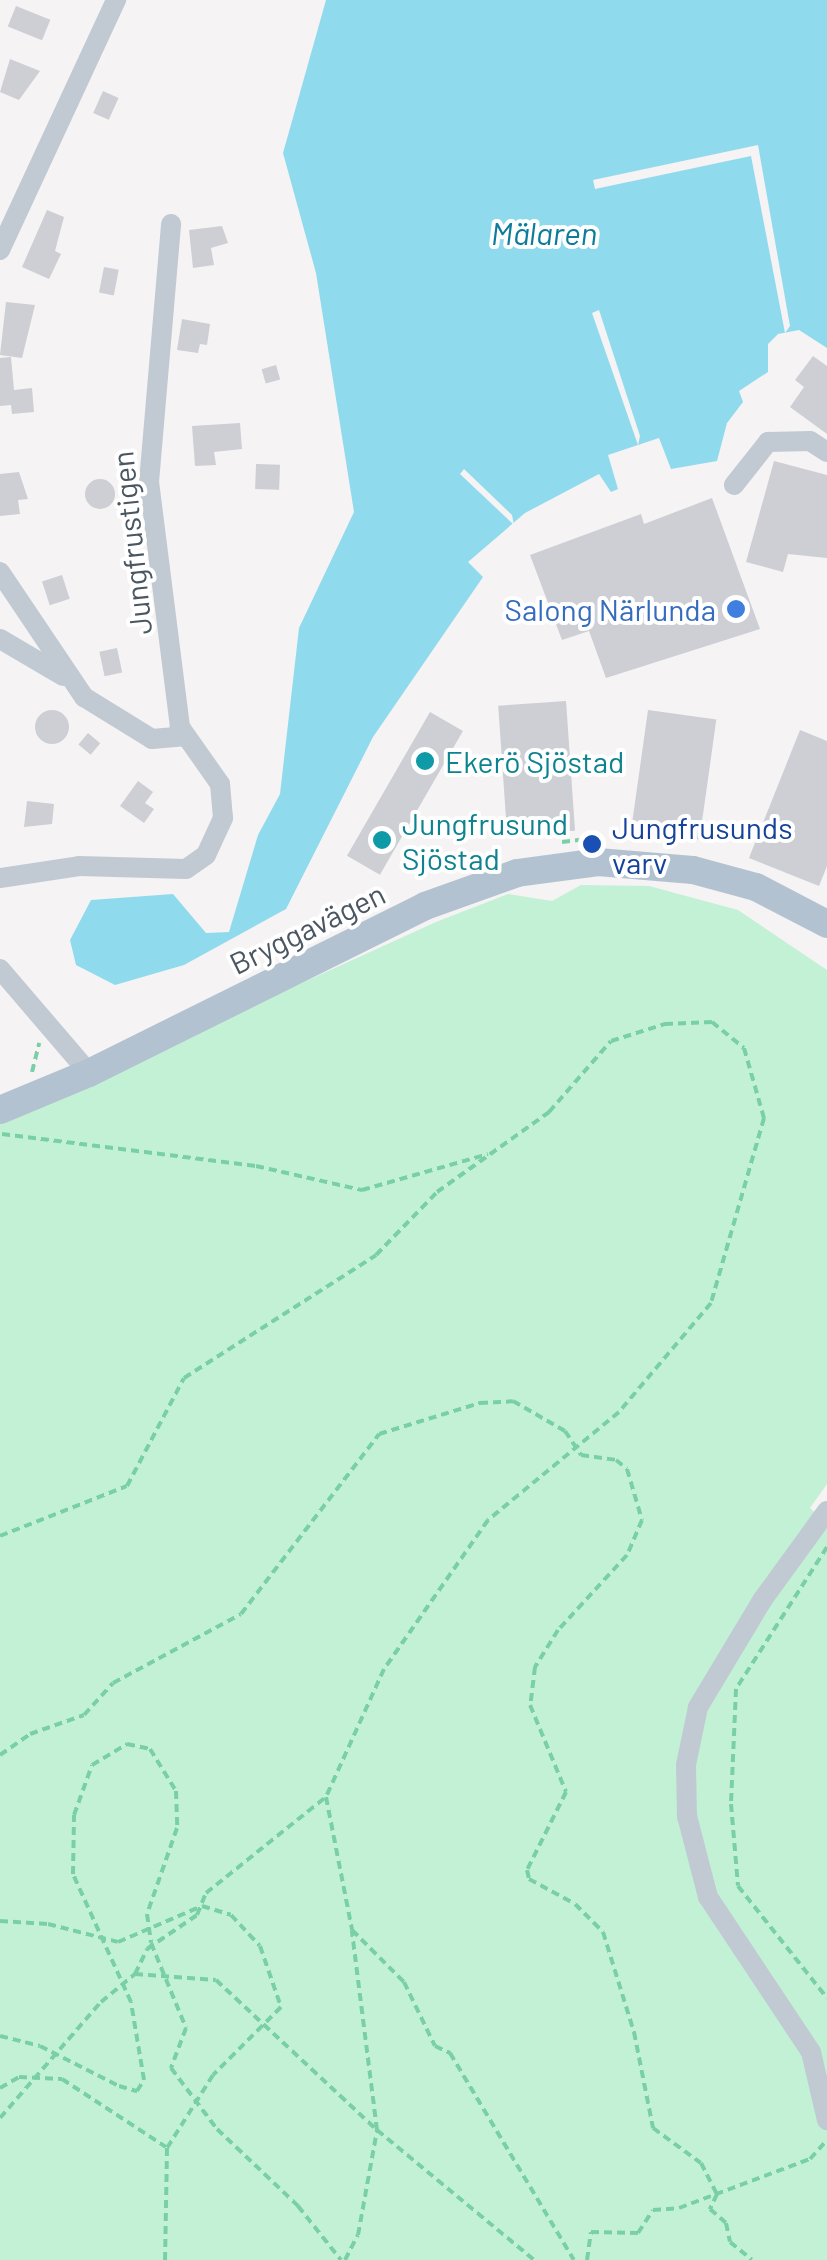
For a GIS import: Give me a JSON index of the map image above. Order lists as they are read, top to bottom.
{
  "streets": {
    "main road": ["Bryggavägen"],
    "street": ["Jungfrustigen"]
  },
  "water": ["Mälaren"],
  "places": [
    "Salong Närlunda",
    "Ekerö Sjöstad",
    "Jungfrusund Sjöstad",
    "Jungfrusunds varv"
  ]
}
